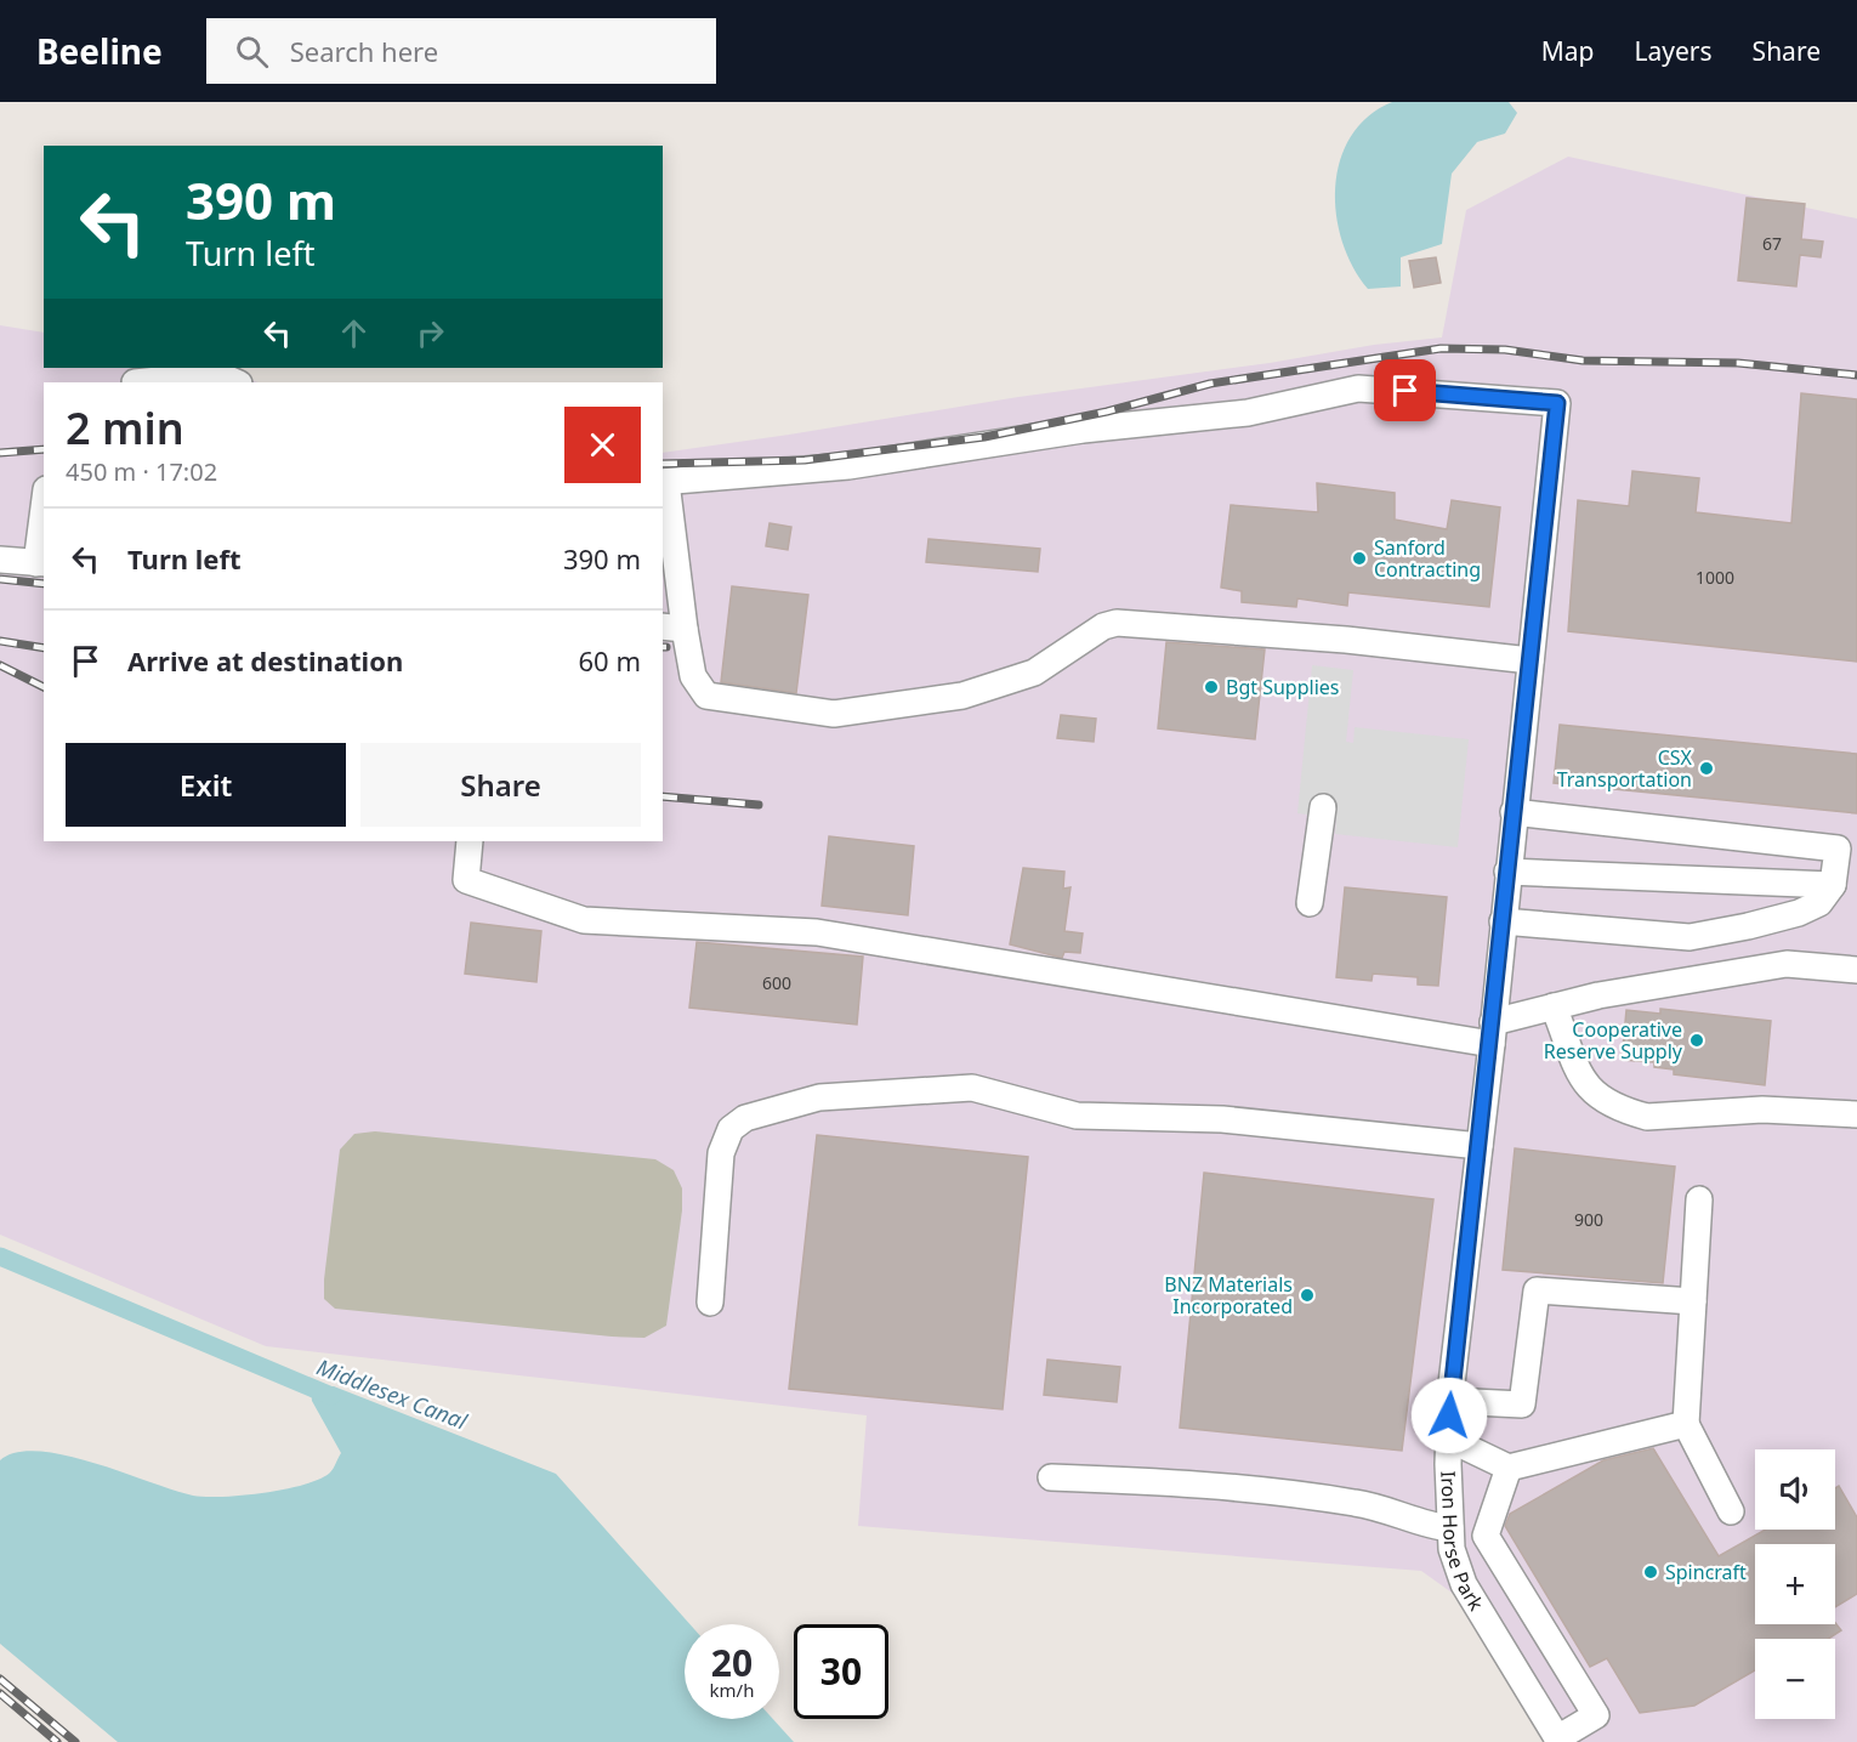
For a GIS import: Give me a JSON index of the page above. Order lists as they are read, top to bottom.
{
  "streets": {
    "street": ["Iron Horse Park"]
  },
  "water": ["Middlesex Canal"],
  "places": [
    "Sanford Contracting",
    "Bgt Supplies",
    "CSX Transportation",
    "Cooperative Reserve Supply",
    "BNZ Materials Incorporated",
    "Spincraft"
  ],
  "house_numbers": [
    "67",
    "1000",
    "600",
    "900"
  ],
  "page": {
    "header": "Beeline",
    "search": "Search here",
    "nav": ["Map", "Layers", "Share"],
    "turn": ["390 m", "Turn left"],
    "heading": ["2 min", "450 m · 17:02"],
    "list": [
      {
        "name": "Turn left",
        "value": "390 m"
      },
      {
        "name": "Arrive at destination",
        "value": "60 m"
      }
    ],
    "buttons": ["Exit", "Share"],
    "map_buttons": ["+", "−"],
    "speed": "20 km/h",
    "limit": "30"
  }
}
